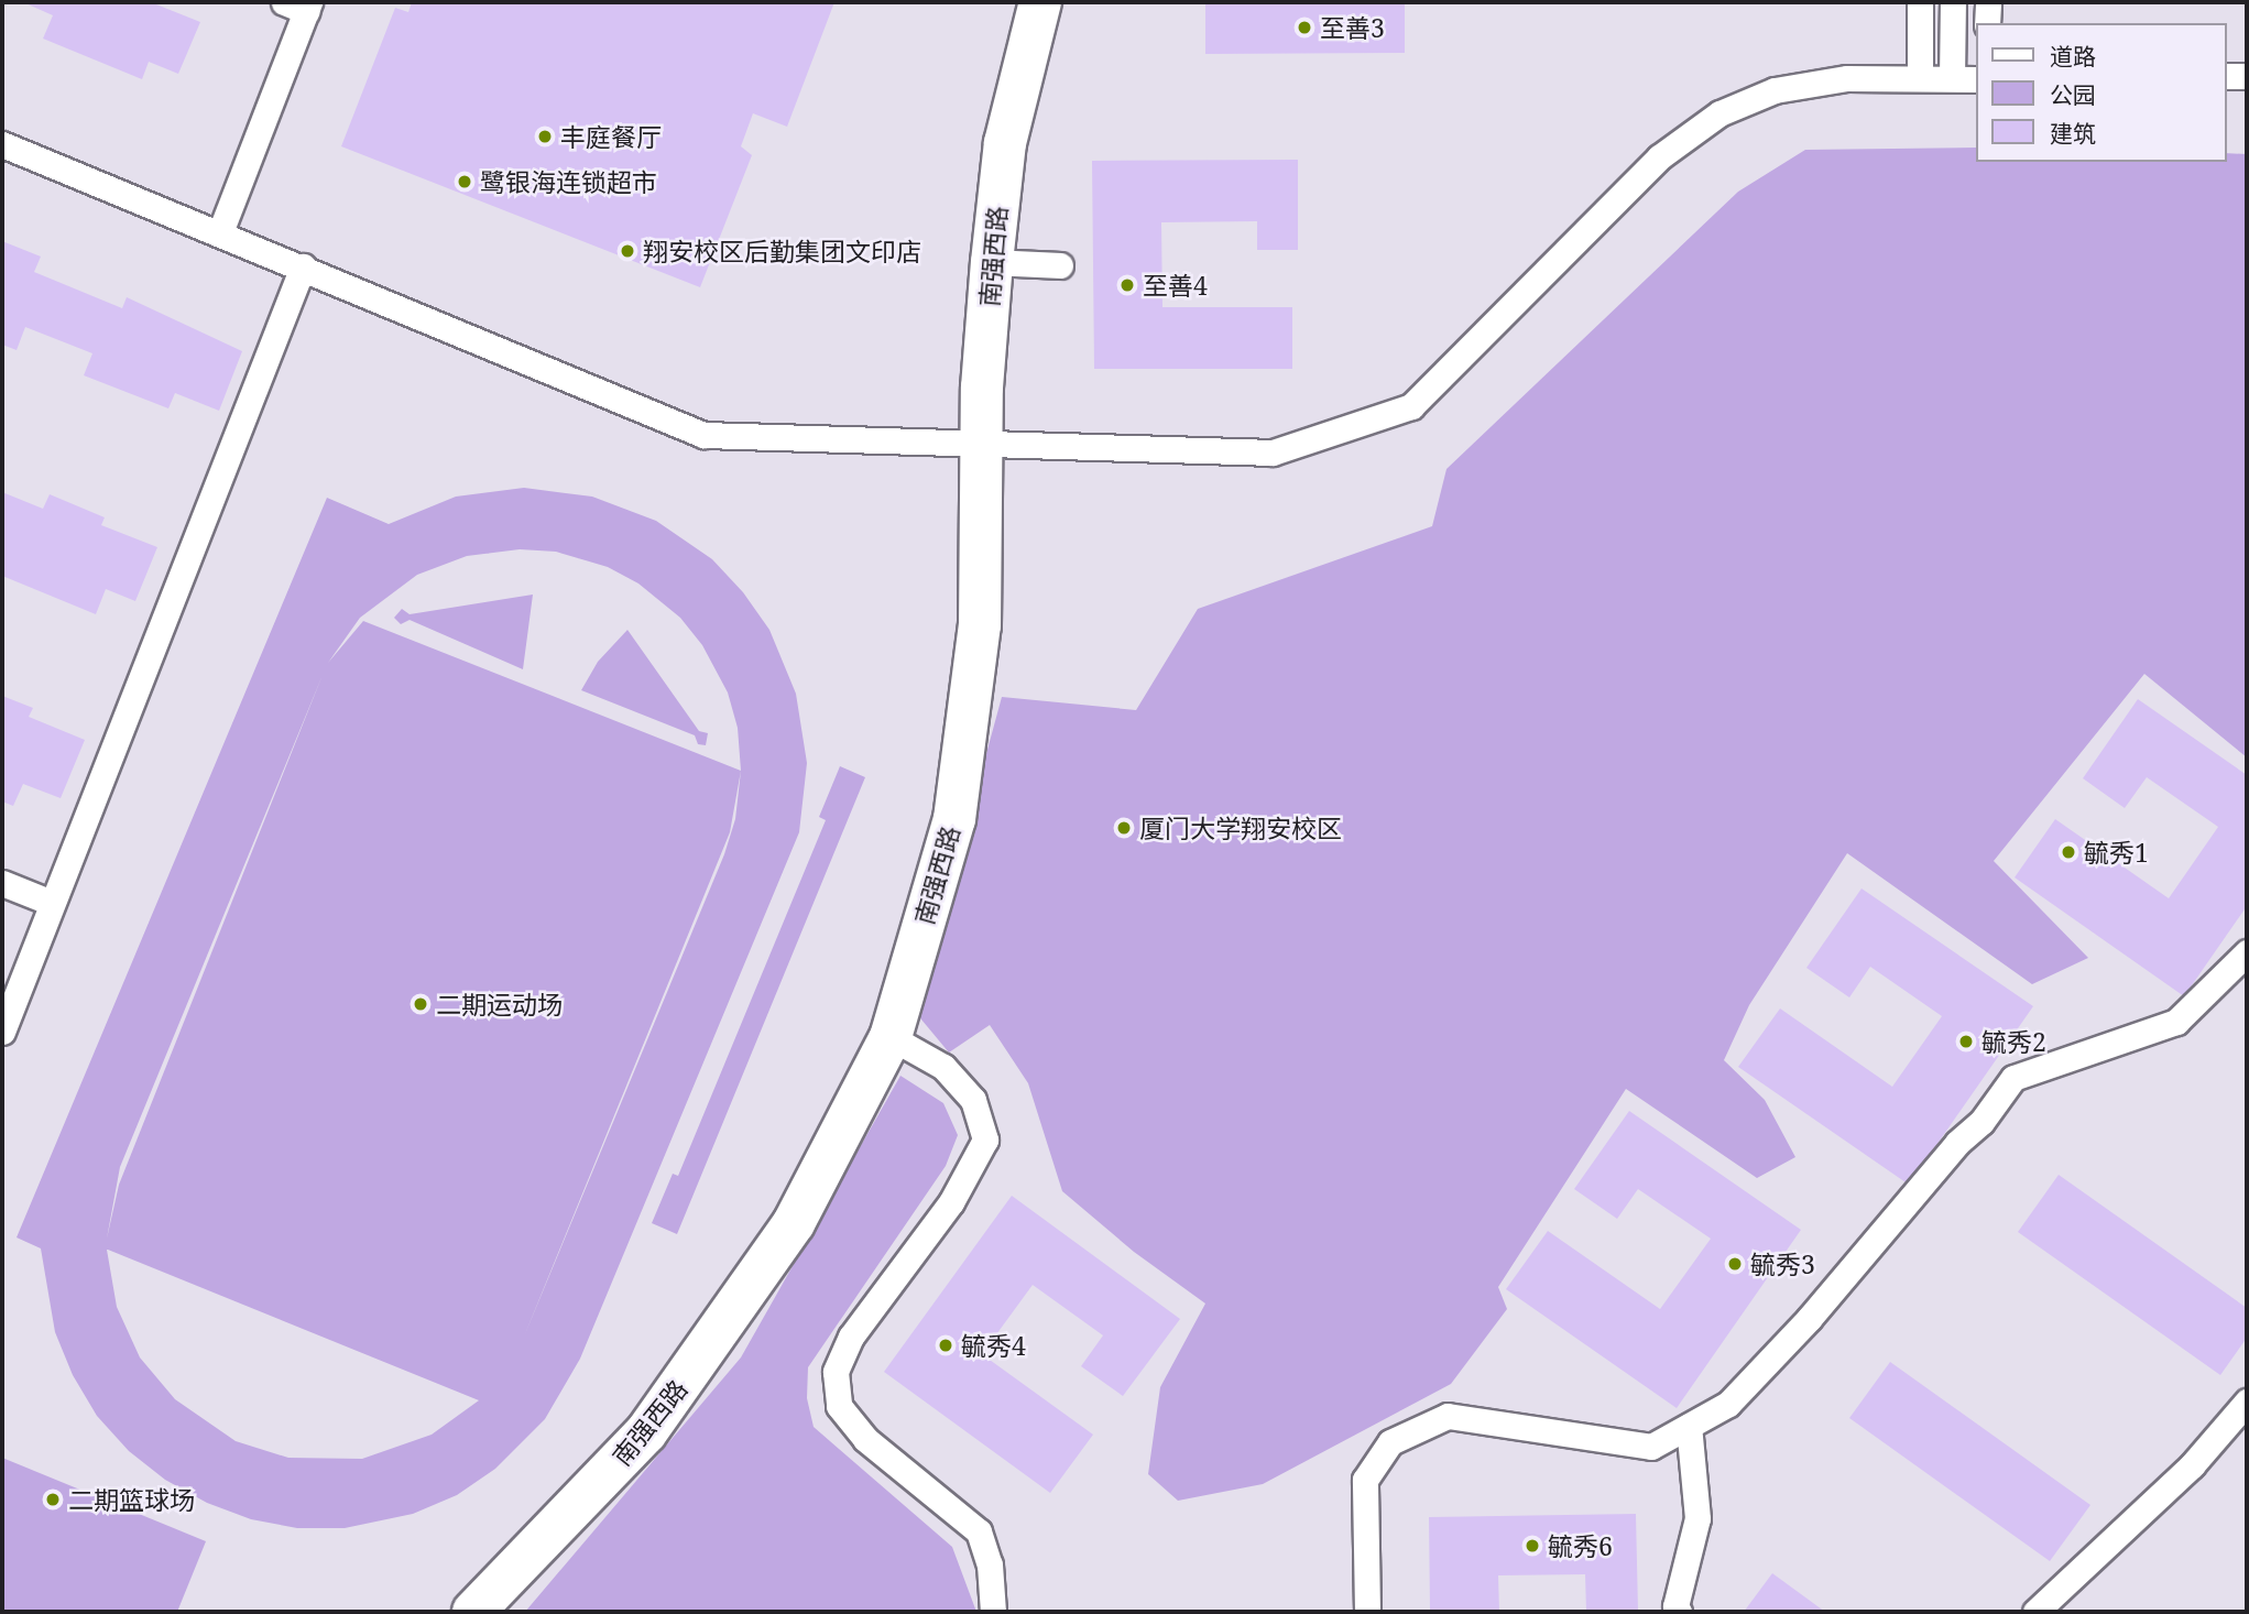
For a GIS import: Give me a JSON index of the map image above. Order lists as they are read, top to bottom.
{
  "streets": {
    "street": ["南强西路"]
  },
  "places": [
    "至善3",
    "丰庭餐厅",
    "鹭银海连锁超市",
    "翔安校区后勤集团文印店",
    "至善4",
    "厦门大学翔安校区",
    "毓秀1",
    "二期运动场",
    "毓秀2",
    "毓秀3",
    "毓秀4",
    "二期篮球场",
    "毓秀6"
  ],
  "legend": ["道路", "公园", "建筑"]
}
